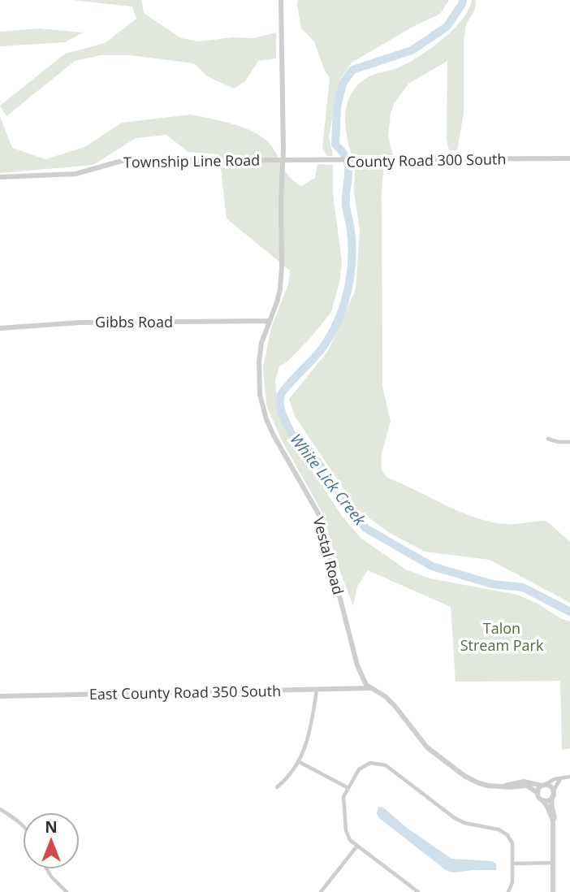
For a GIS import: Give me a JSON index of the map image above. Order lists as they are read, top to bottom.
{
  "streets": {
    "street": [
      "County Road 300 South",
      "Township Line Road",
      "Gibbs Road",
      "Vestal Road",
      "East County Road 350 South"
    ]
  },
  "crossings": [
    ["County Road 300 South", "Township Line Road"],
    ["County Road 300 South", "Vestal Road"],
    ["Township Line Road", "Vestal Road"],
    ["Gibbs Road", "Vestal Road"],
    ["Vestal Road", "East County Road 350 South"]
  ],
  "water": ["White Lick Creek"],
  "parks": ["Talon Stream Park"],
  "north": "top"
}
